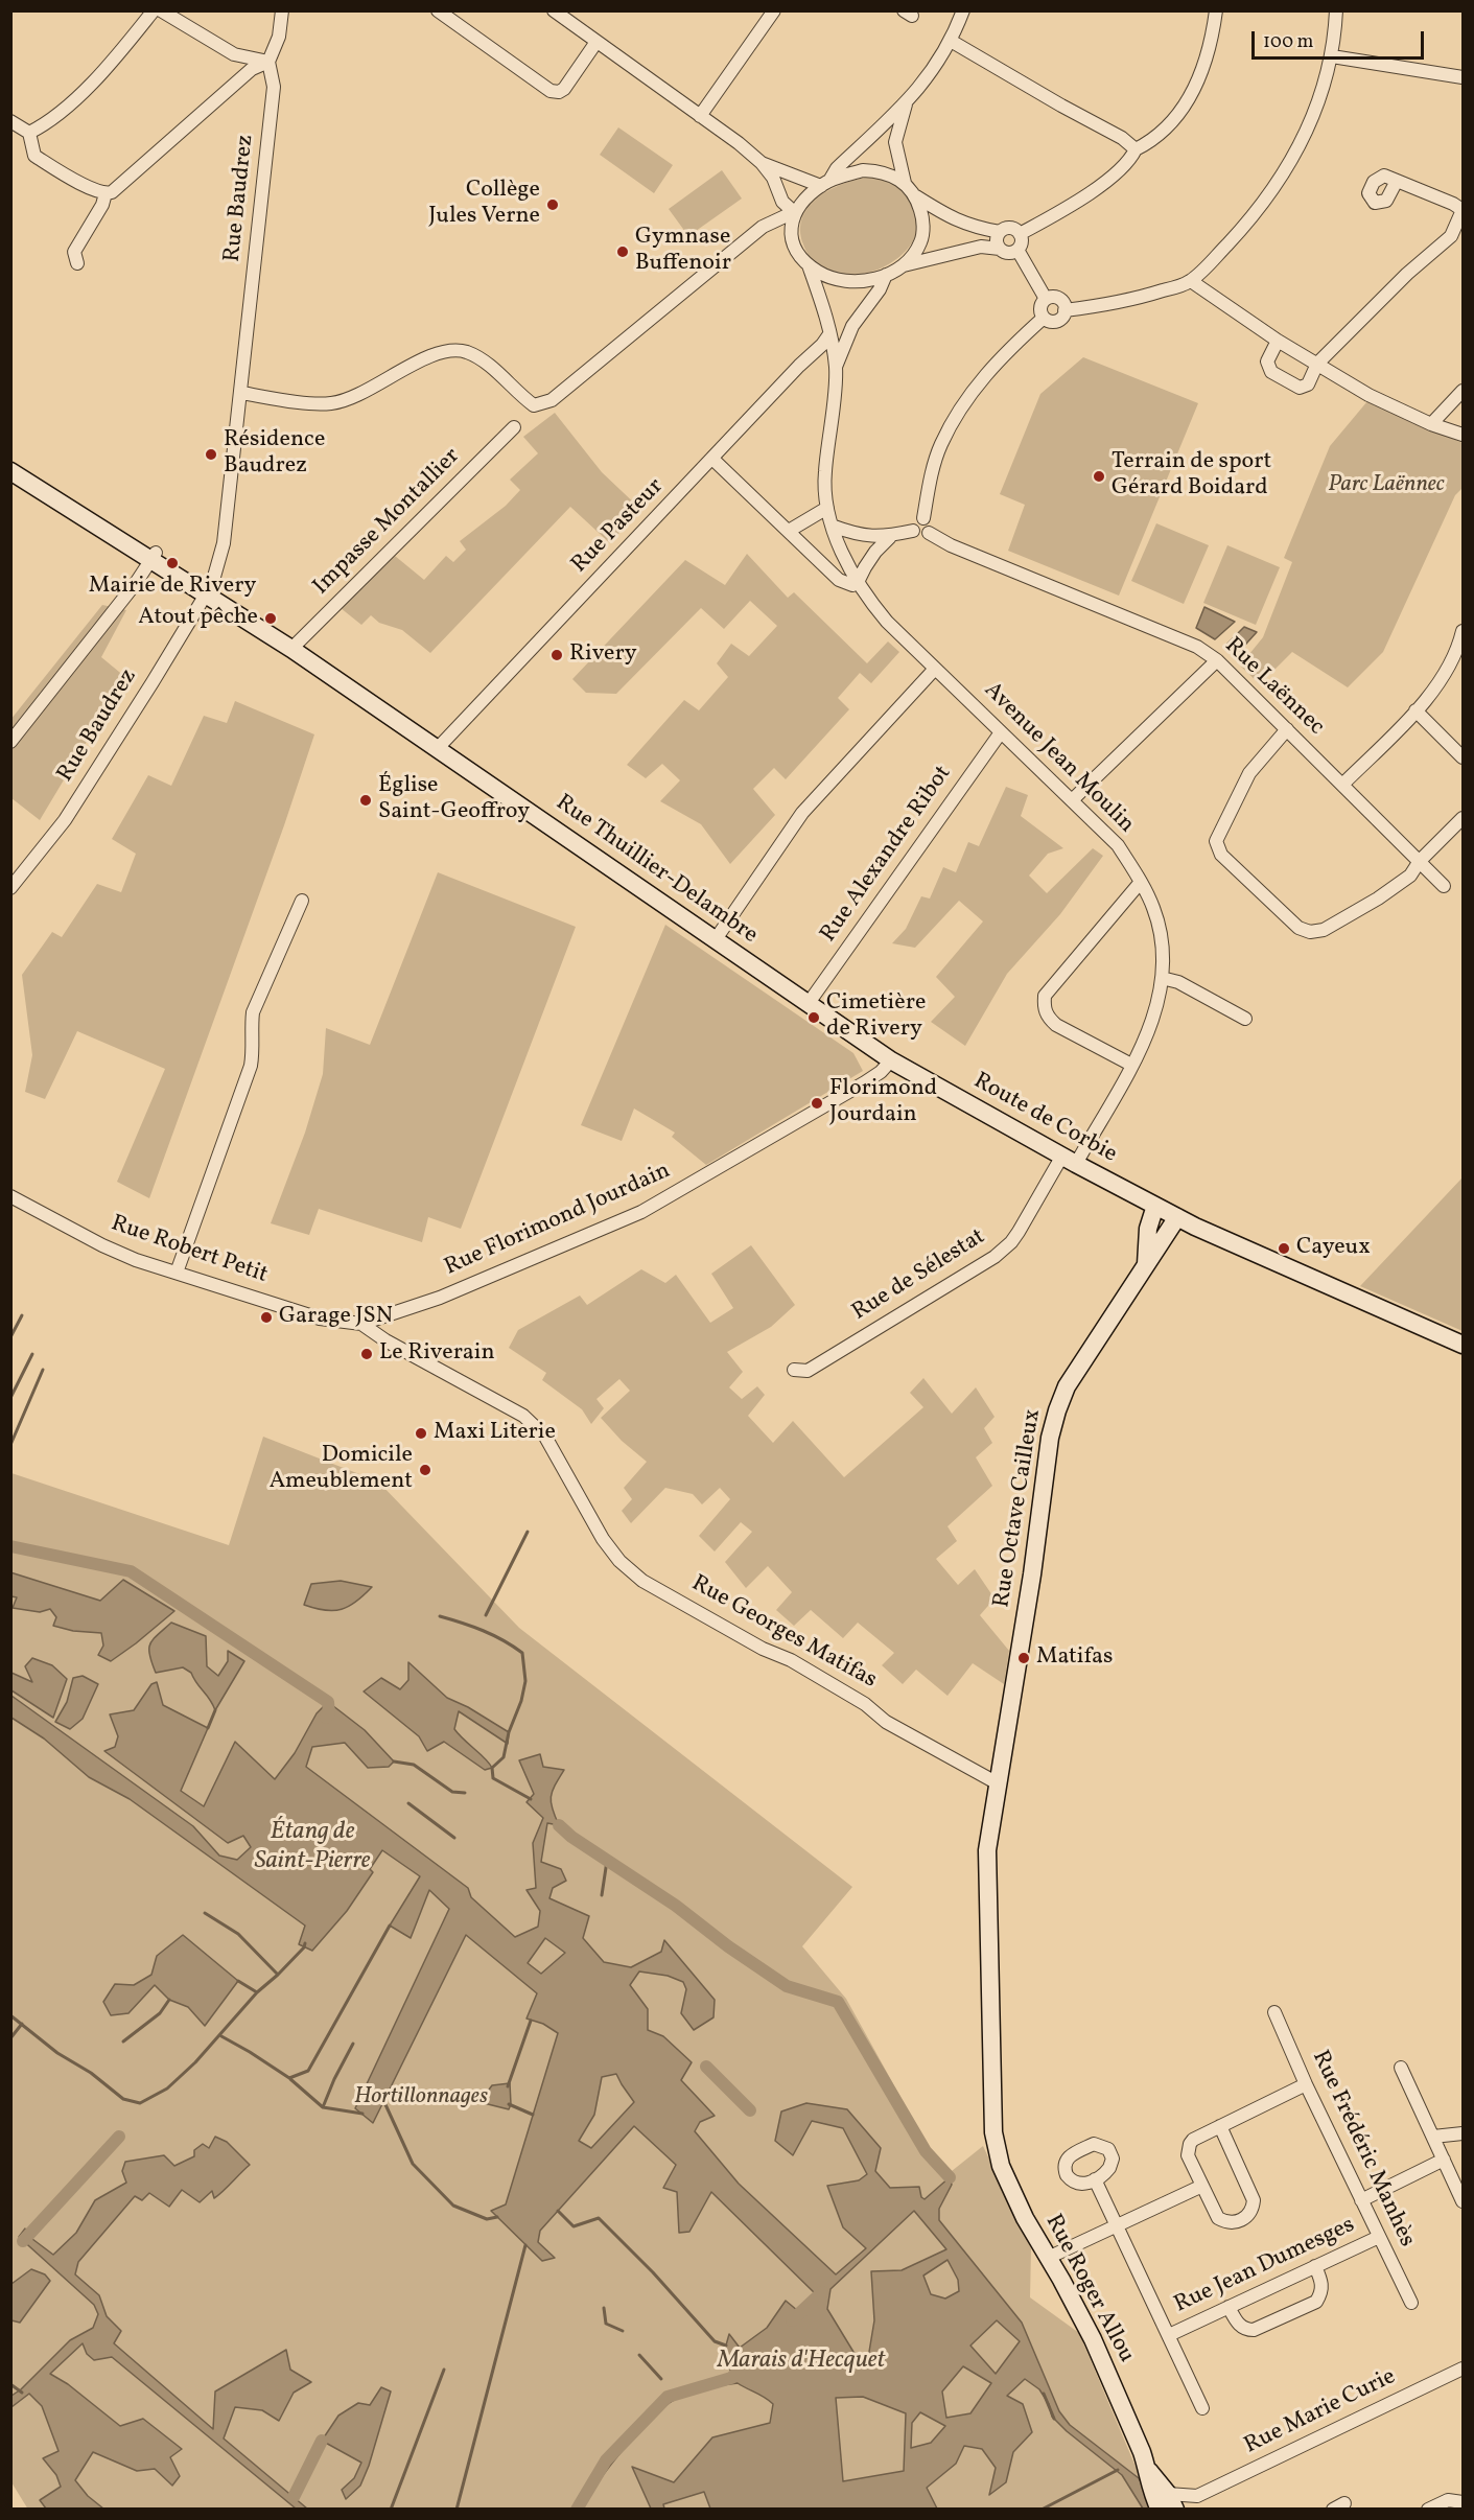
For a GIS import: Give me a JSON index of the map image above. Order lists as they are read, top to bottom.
{
  "streets": {
    "main road": [
      "Rue Thuillier-Delambre",
      "Route de Corbie",
      "Rue Octave Cailleux",
      "Rue Roger Allou"
    ],
    "street": [
      "Rue Baudrez",
      "Impasse Montallier",
      "Rue Pasteur",
      "Rue Laënnec",
      "Avenue Jean Moulin",
      "Rue Alexandre Ribot",
      "Rue Florimond Jourdain",
      "Rue Robert Petit",
      "Rue de Sélestat",
      "Rue Georges Matifas",
      "Rue Frédéric Manhès",
      "Rue Jean Dumesges",
      "Rue Marie Curie"
    ]
  },
  "crossings": [
    ["Rue Baudrez", "Rue Thuillier-Delambre"],
    ["Impasse Montallier", "Rue Thuillier-Delambre"],
    ["Rue Pasteur", "Rue Thuillier-Delambre"],
    ["Avenue Jean Moulin", "Rue Alexandre Ribot"],
    ["Avenue Jean Moulin", "Route de Corbie"],
    ["Avenue Jean Moulin", "Rue de Sélestat"],
    ["Rue Alexandre Ribot", "Rue Thuillier-Delambre"],
    ["Rue Thuillier-Delambre", "Route de Corbie"],
    ["Rue Thuillier-Delambre", "Rue Florimond Jourdain"],
    ["Route de Corbie", "Rue Florimond Jourdain"],
    ["Route de Corbie", "Rue de Sélestat"],
    ["Route de Corbie", "Rue Octave Cailleux"],
    ["Rue Florimond Jourdain", "Rue Robert Petit"],
    ["Rue Florimond Jourdain", "Rue Georges Matifas"],
    ["Rue Robert Petit", "Rue Georges Matifas"],
    ["Rue Octave Cailleux", "Rue Georges Matifas"],
    ["Rue Octave Cailleux", "Rue Roger Allou"],
    ["Rue Georges Matifas", "Rue Roger Allou"],
    ["Rue Frédéric Manhès", "Rue Jean Dumesges"]
  ],
  "water": ["Étang de Saint-Pierre", "Marais d'Hecquet"],
  "parks": ["Parc Laënnec", "Hortillonnages"],
  "places": [
    "Collège Jules Verne",
    "Gymnase Buffenoir",
    "Résidence Baudrez",
    "Terrain de sport Gérard Boidard",
    "Mairie de Rivery",
    "Atout pêche",
    "Rivery",
    "Église Saint-Geoffroy",
    "Cimetière de Rivery",
    "Florimond Jourdain",
    "Cayeux",
    "Garage JSN",
    "Le Riverain",
    "Maxi Literie",
    "Domicile Ameublement",
    "Matifas"
  ],
  "scale_bar": "100 m"
}
